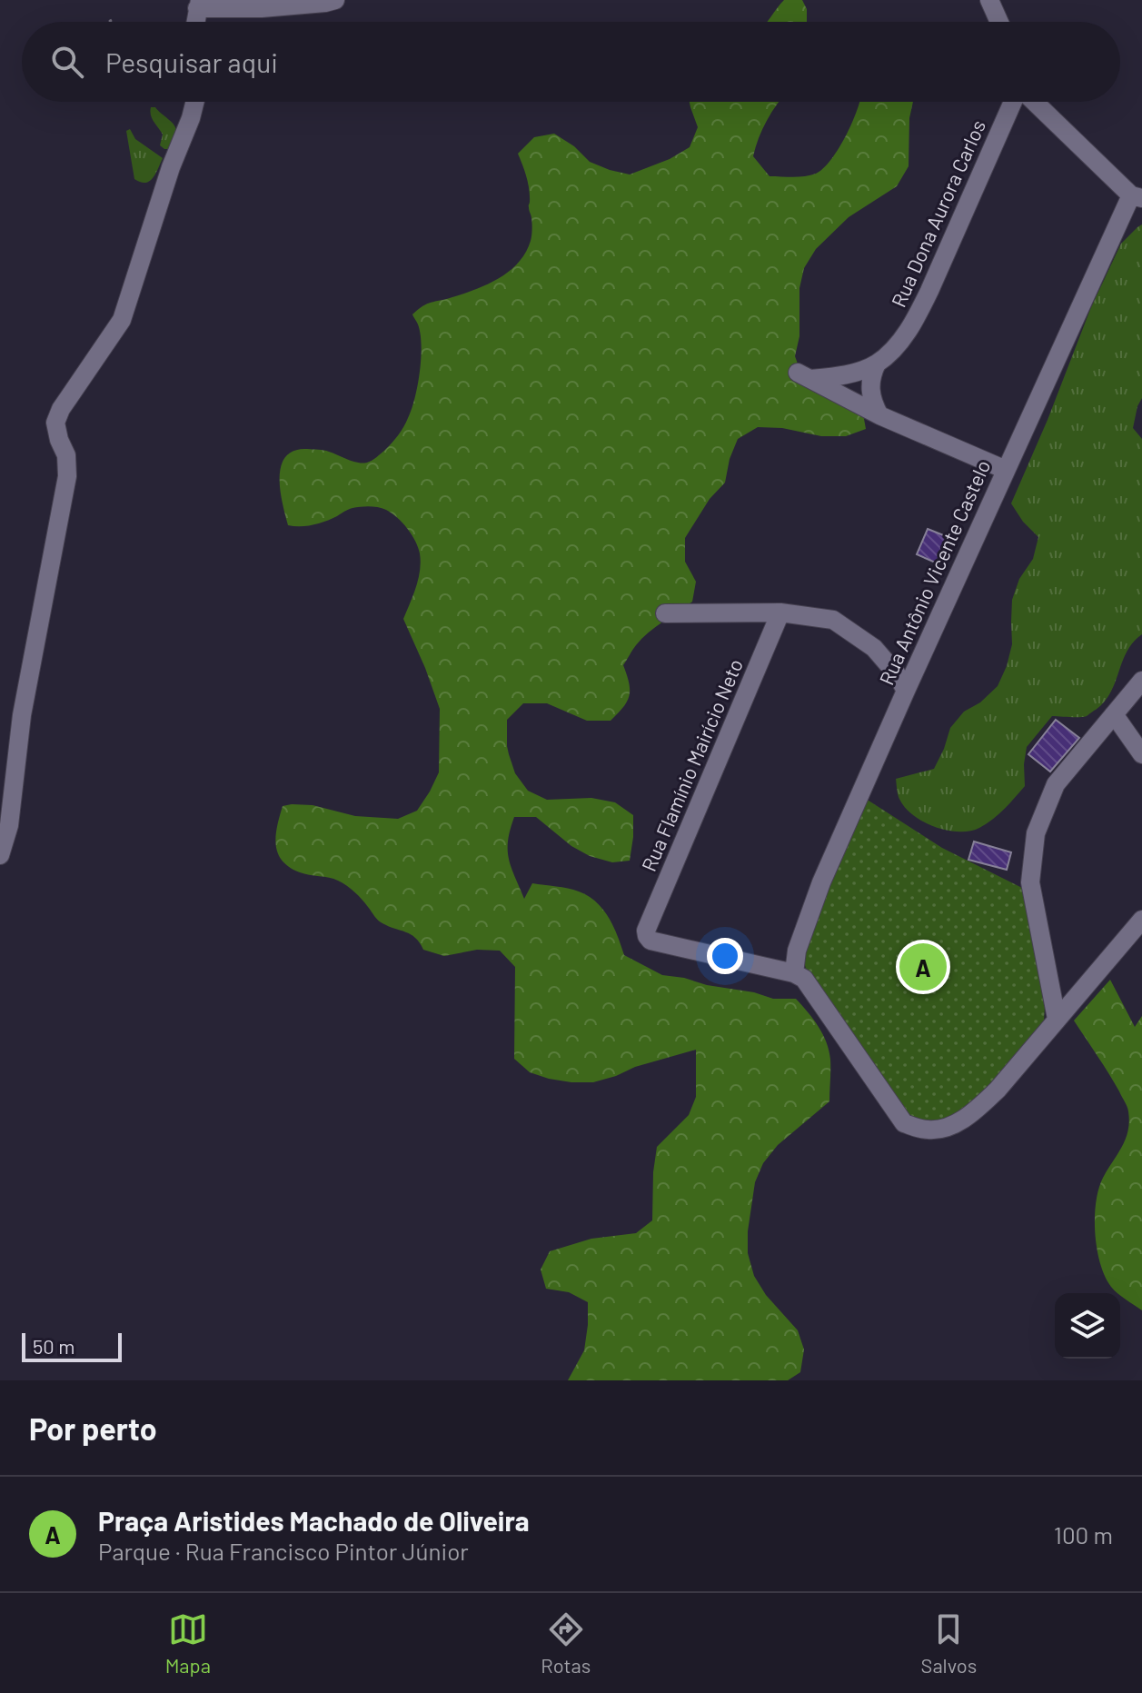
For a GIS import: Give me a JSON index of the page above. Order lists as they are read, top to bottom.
{
  "streets": {
    "street": ["Rua Dona Aurora Carlos", "Rua Antônio Vicente Castelo", "Rua Flamínio Mairício Neto"]
  },
  "crossings": [
    ["Rua Antônio Vicente Castelo", "Rua Flamínio Mairício Neto"]
  ],
  "scale_bar": "50 m",
  "page": {
    "search": "Pesquisar aqui",
    "pins": "A",
    "scale": "50 m",
    "heading": "Por perto",
    "list": [
      {
        "mark": "A",
        "name": "Praça Aristides Machado de Oliveira",
        "note": "Parque · Rua Francisco Pintor Júnior",
        "value": "100 m"
      }
    ],
    "nav": ["Mapa", "Rotas", "Salvos"]
  }
}
